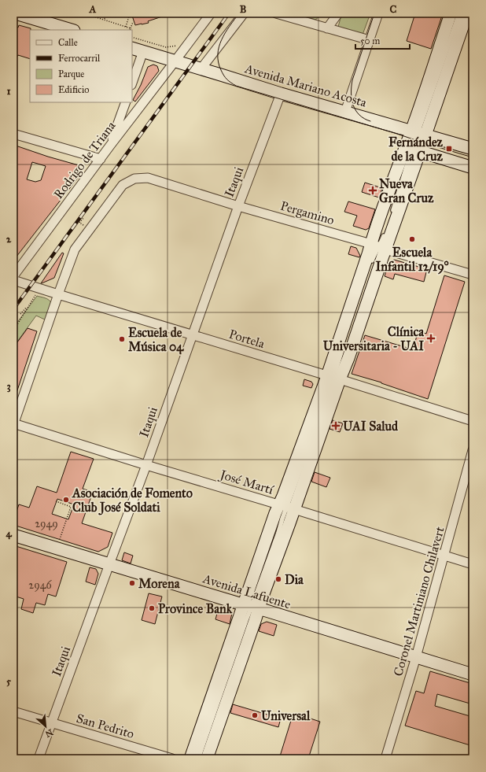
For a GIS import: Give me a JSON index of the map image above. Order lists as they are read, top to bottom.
{
  "streets": {
    "main road": ["Avenida Mariano Acosta", "Avenida Lafuente"],
    "street": [
      "Rodrigo de Triana",
      "Itaqui",
      "Pergamino",
      "Portela",
      "José Martí",
      "Coronel Martiniano Chilavert",
      "San Pedrito"
    ]
  },
  "crossings": [
    ["Avenida Mariano Acosta", "Rodrigo de Triana"],
    ["Avenida Mariano Acosta", "Itaqui"],
    ["Itaqui", "Pergamino"],
    ["Itaqui", "Portela"],
    ["Itaqui", "José Martí"],
    ["Itaqui", "Avenida Lafuente"],
    ["Itaqui", "San Pedrito"],
    ["Pergamino", "Portela"],
    ["José Martí", "Coronel Martiniano Chilavert"],
    ["Avenida Lafuente", "Coronel Martiniano Chilavert"]
  ],
  "places": {
    "transit": ["Fernández de la Cruz"],
    "health": ["Nueva Gran Cruz", "Clínica Universitaria - UAI", "UAI Salud"],
    "other": [
      "Escuela Infantil 12/19°",
      "Escuela de Música 04",
      "Asociación de Fomento Club José Soldati",
      "Dia",
      "Morena",
      "Province Bank",
      "Universal"
    ]
  },
  "house_numbers": ["2949", "2946"],
  "legend": [
    "Calle",
    "Ferrocarril",
    "Parque",
    "Edificio"
  ],
  "scale_bar": "50 m",
  "north": "bottom right",
  "grid": {
    "columns": ["A", "B", "C"],
    "rows": [
      "1",
      "2",
      "3",
      "4",
      "5"
    ]
  }
}
